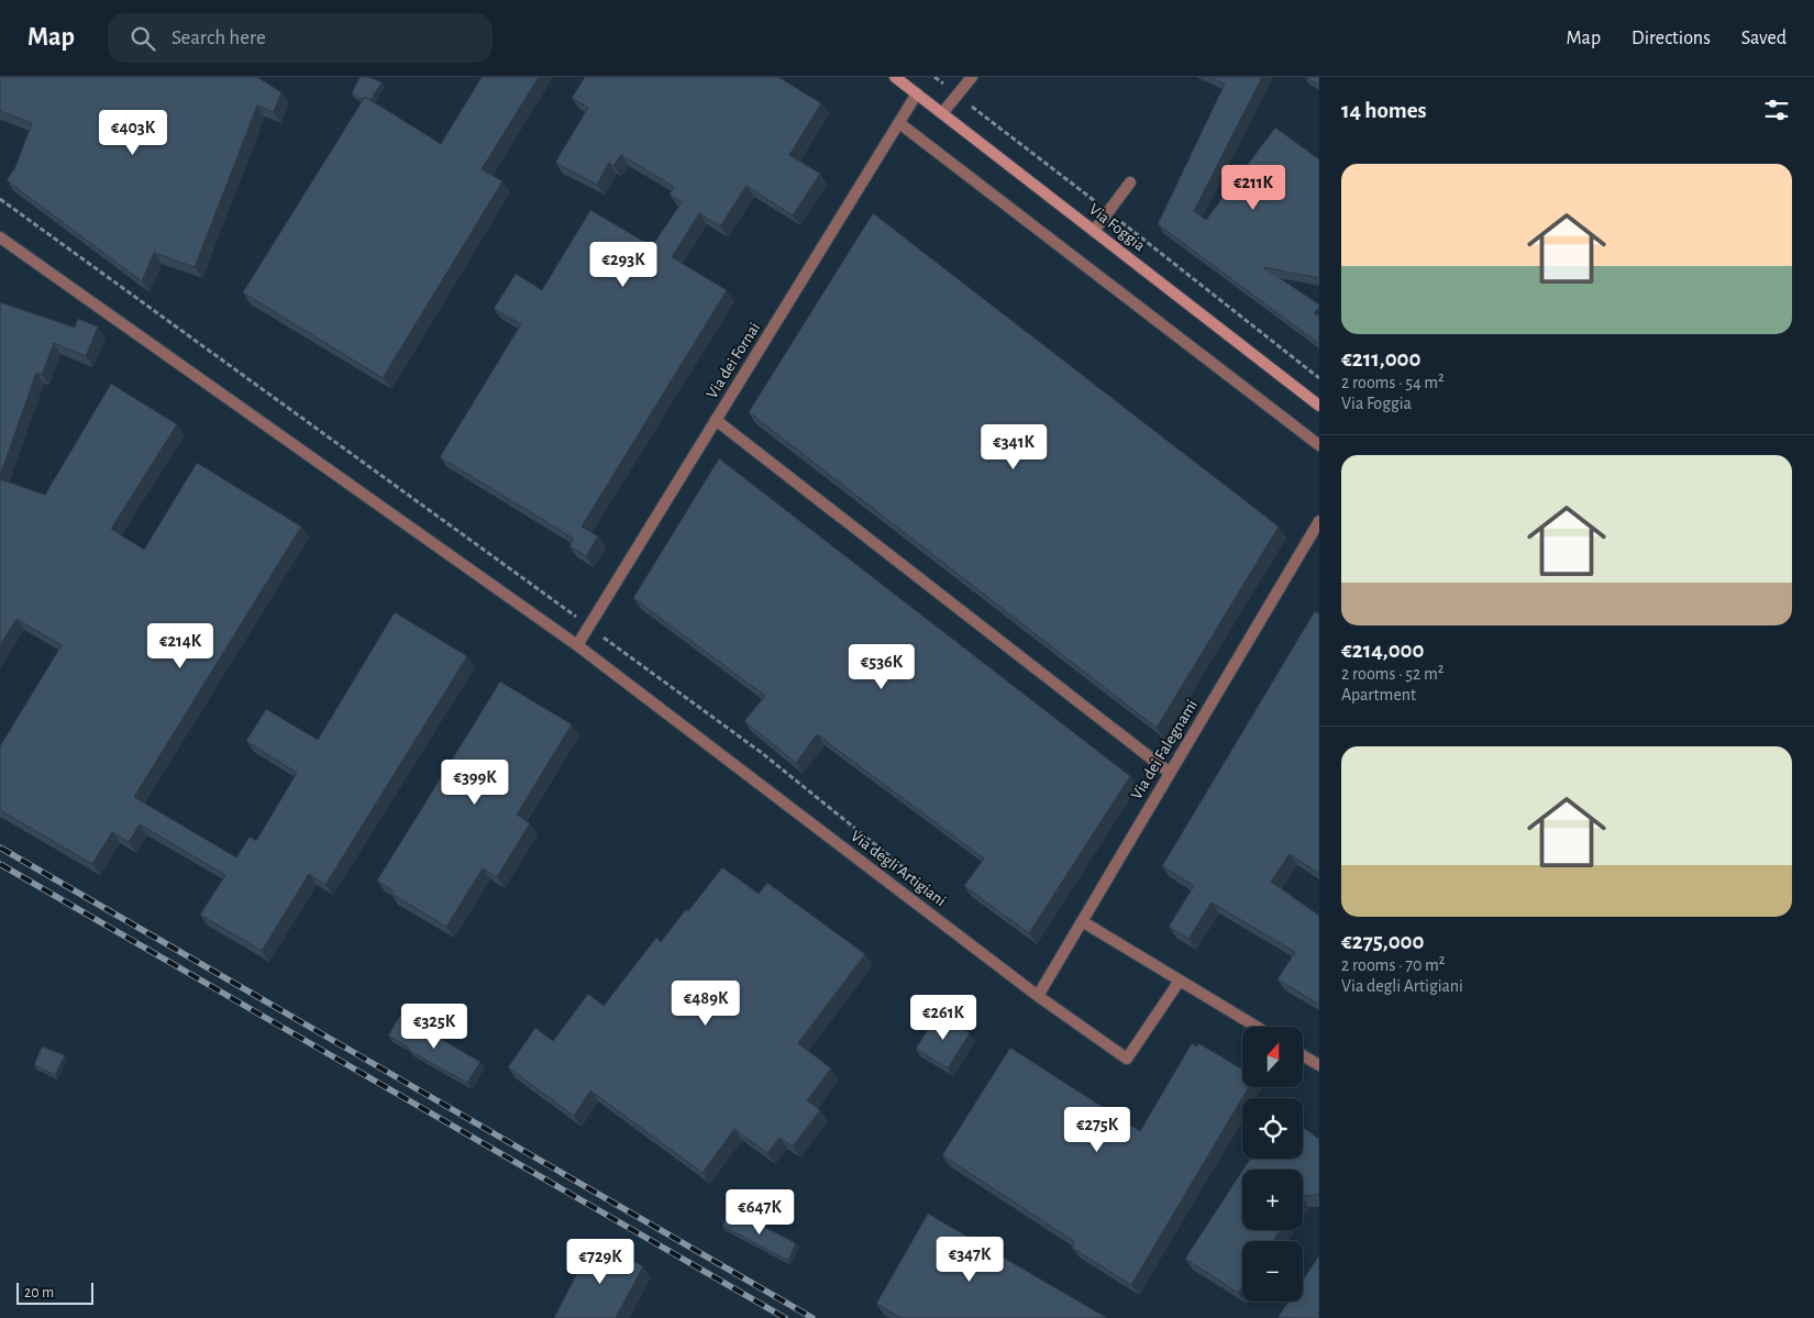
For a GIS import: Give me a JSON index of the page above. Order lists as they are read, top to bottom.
{
  "streets": {
    "main road": ["Via Foggia"],
    "street": ["Via dei Fornai", "Via dei Falegnami", "Via degli Artigiani"]
  },
  "crossings": [
    ["Via Foggia", "Via dei Fornai"],
    ["Via dei Fornai", "Via degli Artigiani"],
    ["Via dei Falegnami", "Via degli Artigiani"]
  ],
  "scale_bar": "20 m",
  "north": "top",
  "page": {
    "header": "Map",
    "search": "Search here",
    "nav": ["Map", "Directions", "Saved"],
    "heading": "14 homes",
    "price": [
      "€403K",
      "€211K",
      "€293K",
      "€341K",
      "€214K",
      "€536K",
      "€399K",
      "€489K",
      "€261K",
      "€325K",
      "€275K",
      "€647K",
      "€347K",
      "€729K"
    ],
    "list": [
      {
        "name": "€211,000",
        "note": "2 rooms · 54 m² · Via Foggia"
      },
      {
        "name": "€214,000",
        "note": "2 rooms · 52 m² · Apartment"
      },
      {
        "name": "€275,000",
        "note": "2 rooms · 70 m² · Via degli Artigiani"
      }
    ],
    "map_buttons": ["+", "−"],
    "scale": "20 m"
  }
}
